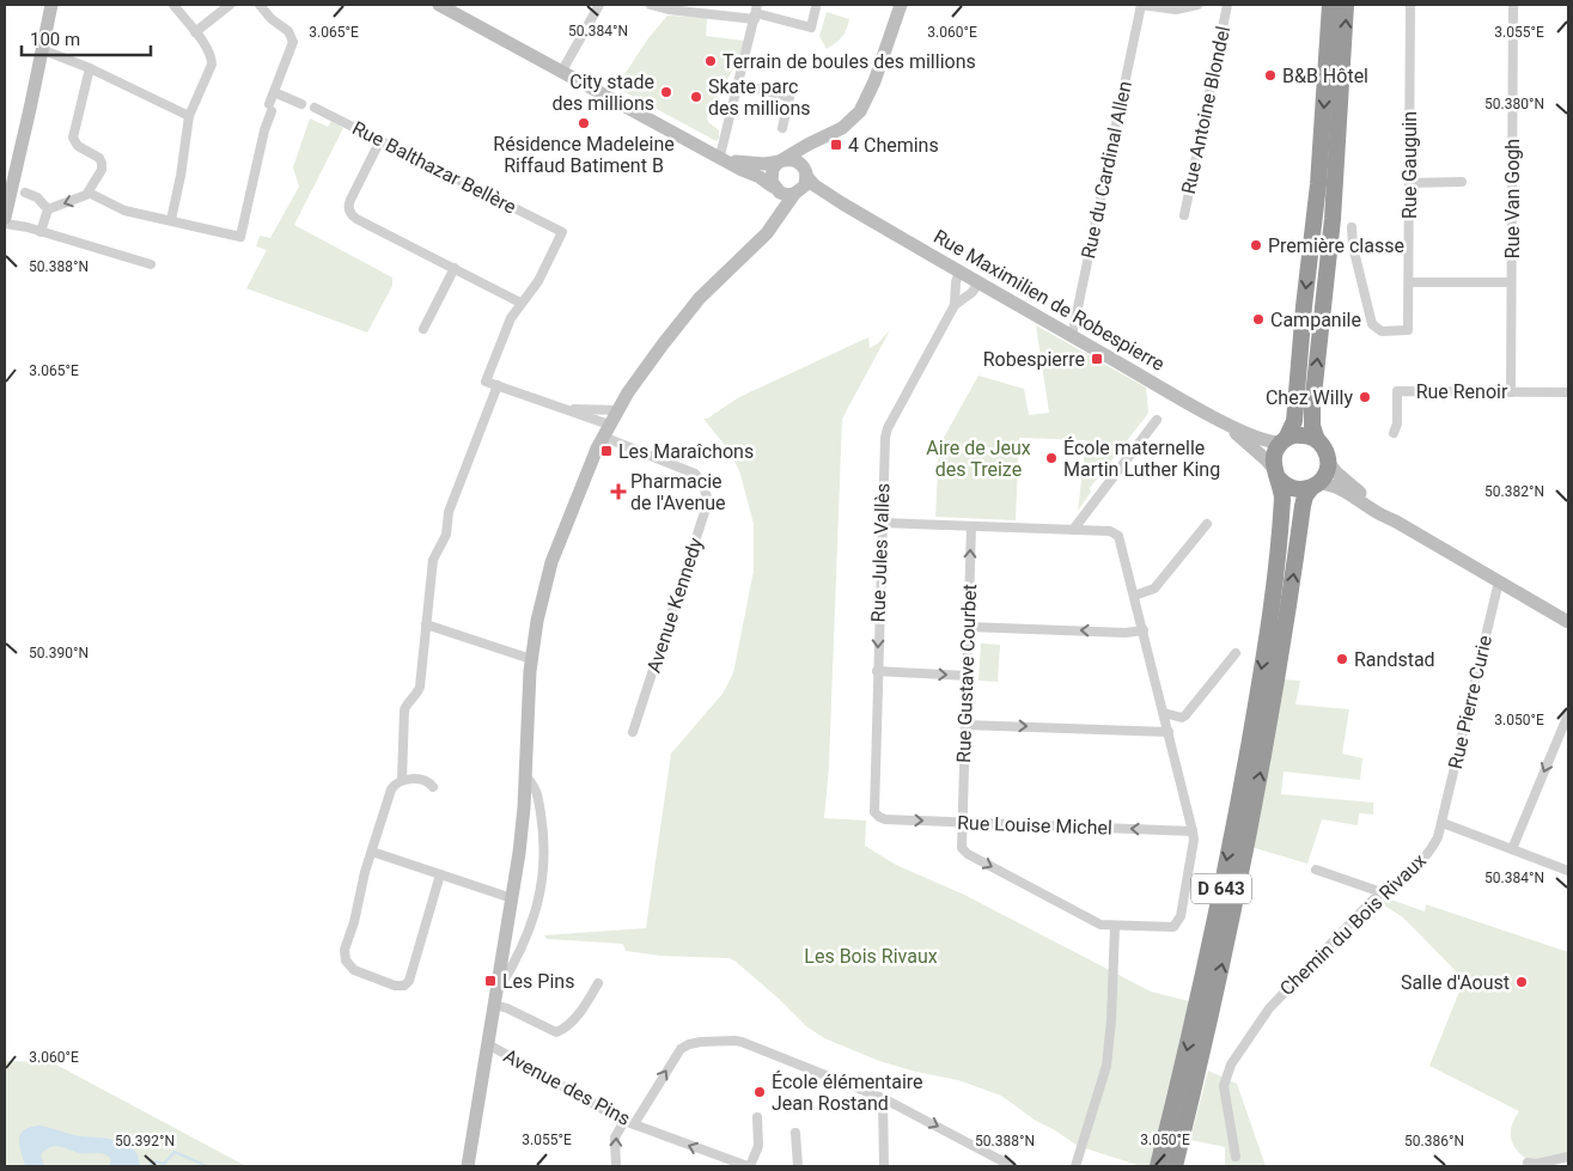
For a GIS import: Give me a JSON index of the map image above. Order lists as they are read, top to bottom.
{
  "streets": {
    "highway": ["D 643"],
    "street": [
      "Rue Antoine Blondel",
      "Rue Gauguin",
      "Rue Balthazar Bellère",
      "Rue du Cardinal Allen",
      "Rue Van Gogh",
      "Rue Maximilien de Robespierre",
      "Rue Renoir",
      "Rue Jules Vallès",
      "Avenue Kennedy",
      "Rue Gustave Courbet",
      "Rue Pierre Curie",
      "Rue Louise Michel",
      "Chemin du Bois Rivaux",
      "Avenue des Pins"
    ]
  },
  "crossings": [
    ["Rue du Cardinal Allen", "Rue Maximilien de Robespierre"],
    ["Rue Van Gogh", "Rue Renoir"],
    ["Rue Maximilien de Robespierre", "Rue Jules Vallès"],
    ["Rue Maximilien de Robespierre", "D 643"],
    ["Rue Jules Vallès", "Rue Louise Michel"],
    ["Rue Gustave Courbet", "Rue Louise Michel"],
    ["Rue Pierre Curie", "Chemin du Bois Rivaux"]
  ],
  "one_way": ["Avenue des Pins"],
  "parks": ["Aire de Jeux des Treize", "Les Bois Rivaux"],
  "places": {
    "other": [
      "Terrain de boules des millions",
      "B&B Hôtel",
      "City stade des millions",
      "Skate parc des millions",
      "Résidence Madeleine Riffaud Batiment B",
      "Première classe",
      "Campanile",
      "Chez Willy",
      "École maternelle Martin Luther King",
      "Randstad",
      "Salle d'Aoust",
      "École élémentaire Jean Rostand"
    ],
    "transit": [
      "4 Chemins",
      "Robespierre",
      "Les Maraîchons",
      "Les Pins"
    ],
    "health": ["Pharmacie de l'Avenue"]
  },
  "scale_bar": "100 m",
  "coordinates": [
    "50.384°N",
    "3.065°E",
    "3.060°E",
    "3.055°E",
    "50.380°N",
    "50.388°N",
    "50.382°N",
    "50.390°N",
    "3.050°E",
    "50.392°N",
    "50.386°N"
  ]
}
